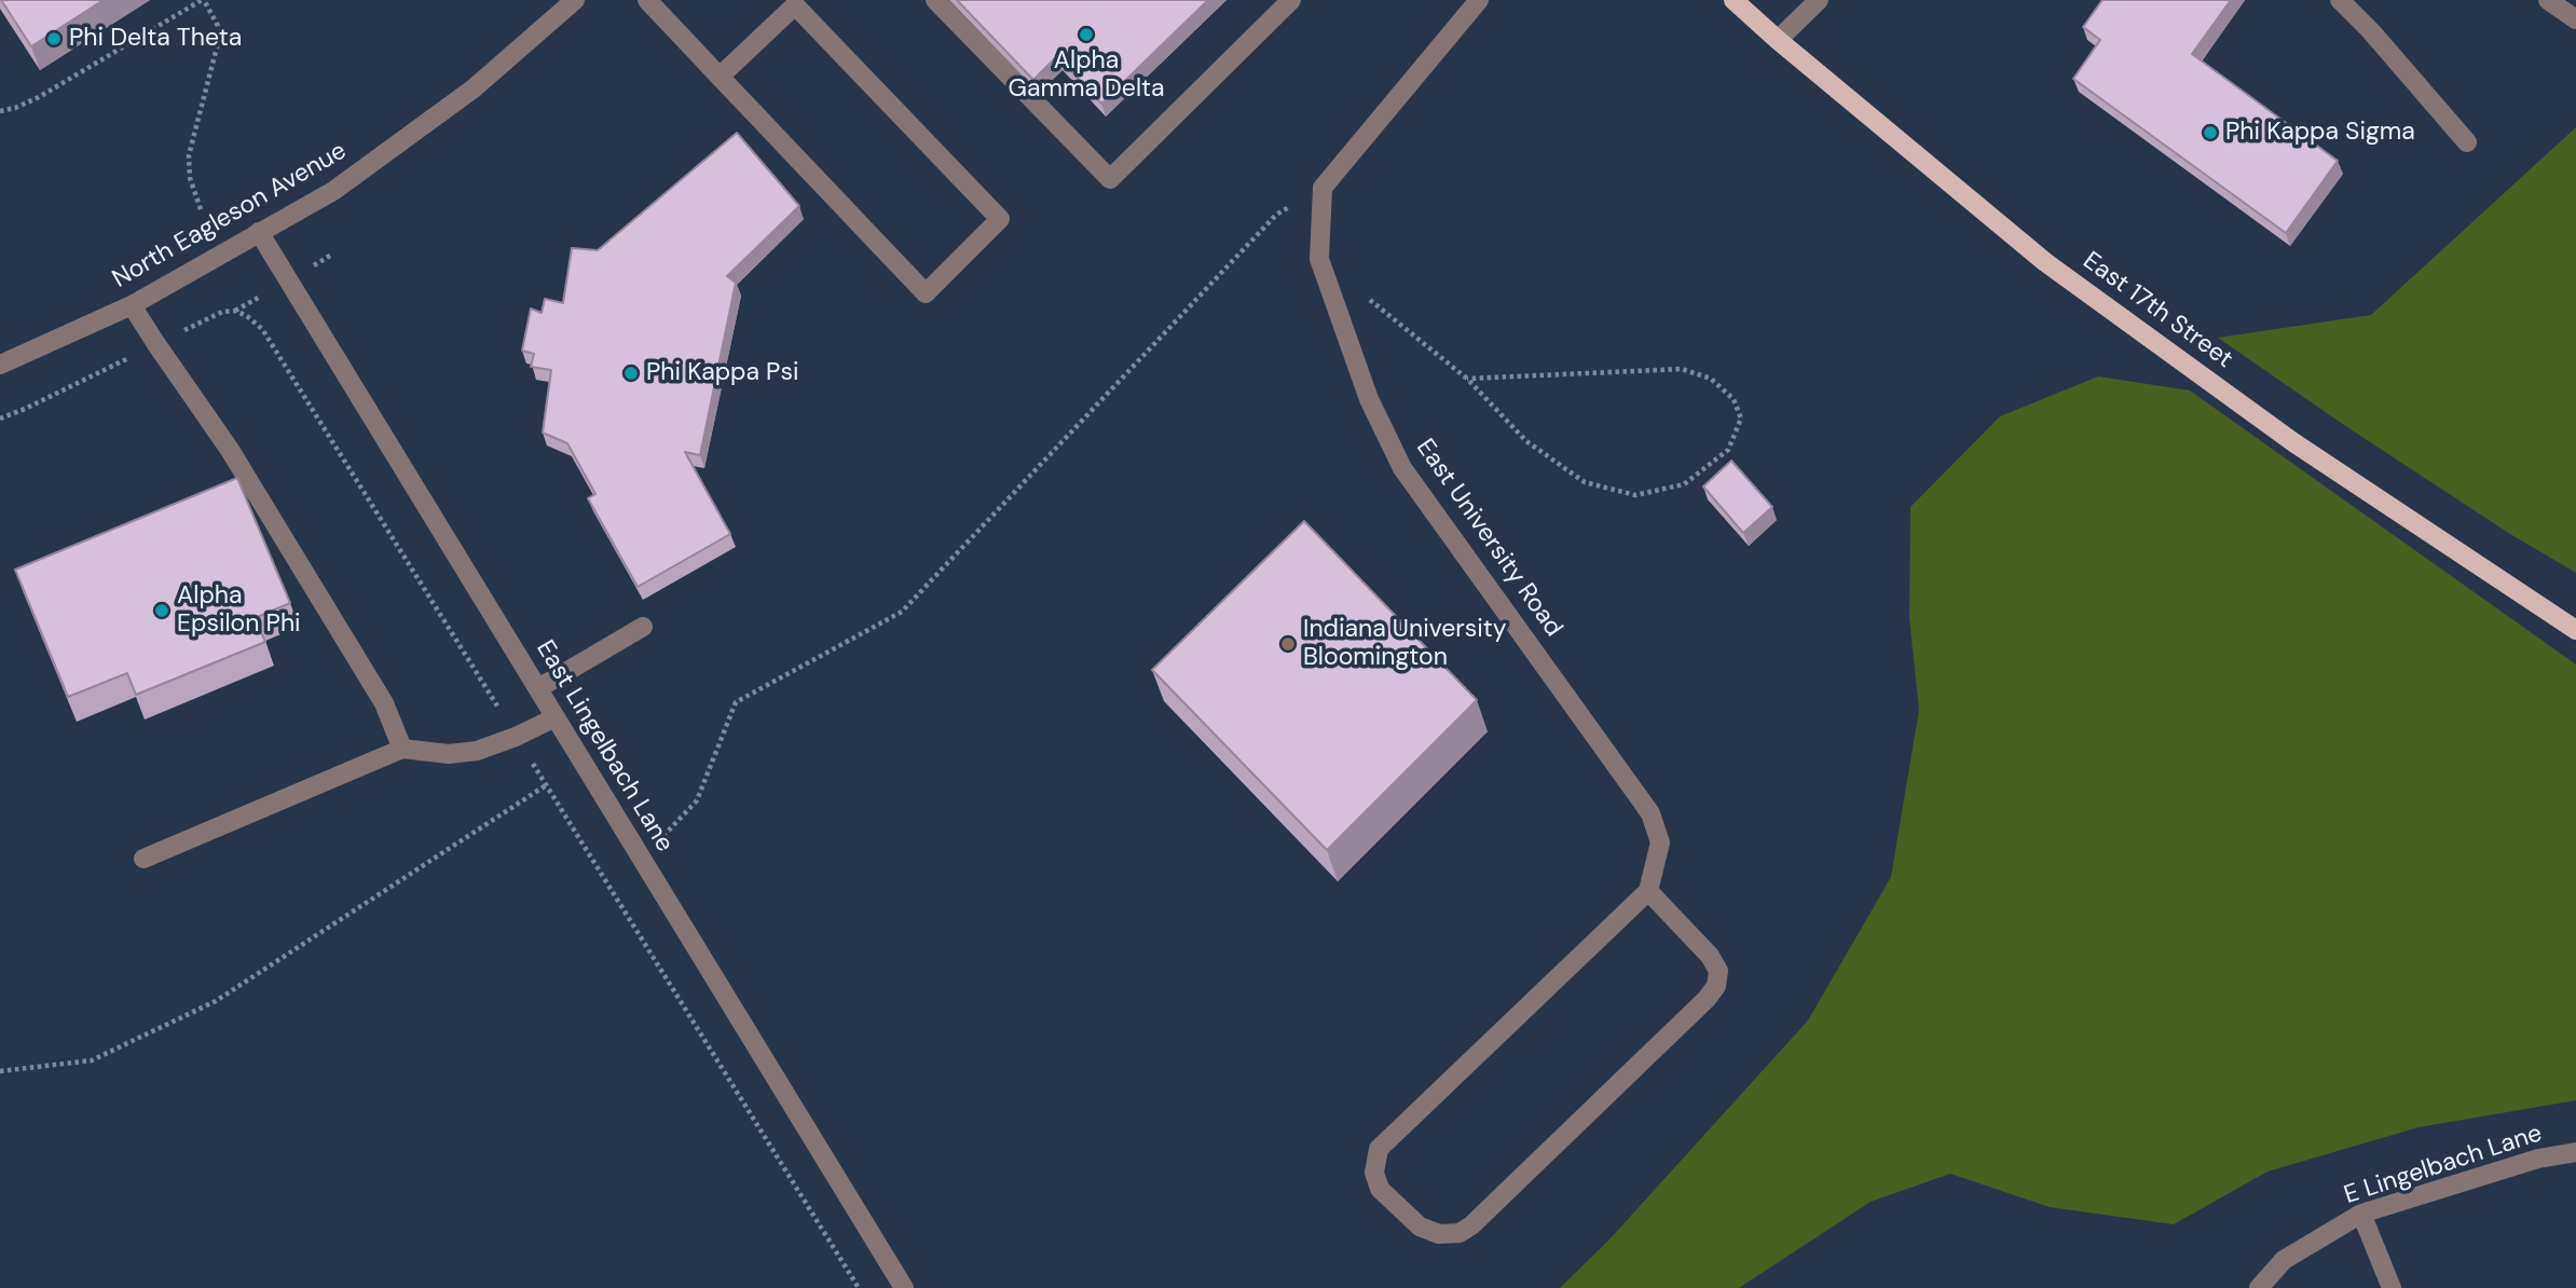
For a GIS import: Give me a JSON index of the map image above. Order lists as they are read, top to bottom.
{
  "streets": {
    "main road": ["East 17th Street"],
    "street": [
      "North Eagleson Avenue",
      "East University Road",
      "East Lingelbach Lane",
      "E Lingelbach Lane"
    ]
  },
  "crossings": [
    ["North Eagleson Avenue", "East Lingelbach Lane"]
  ],
  "places": [
    "Alpha Gamma Delta",
    "Phi Delta Theta",
    "Phi Kappa Sigma",
    "Phi Kappa Psi",
    "Alpha Epsilon Phi",
    "Indiana University Bloomington"
  ]
}
